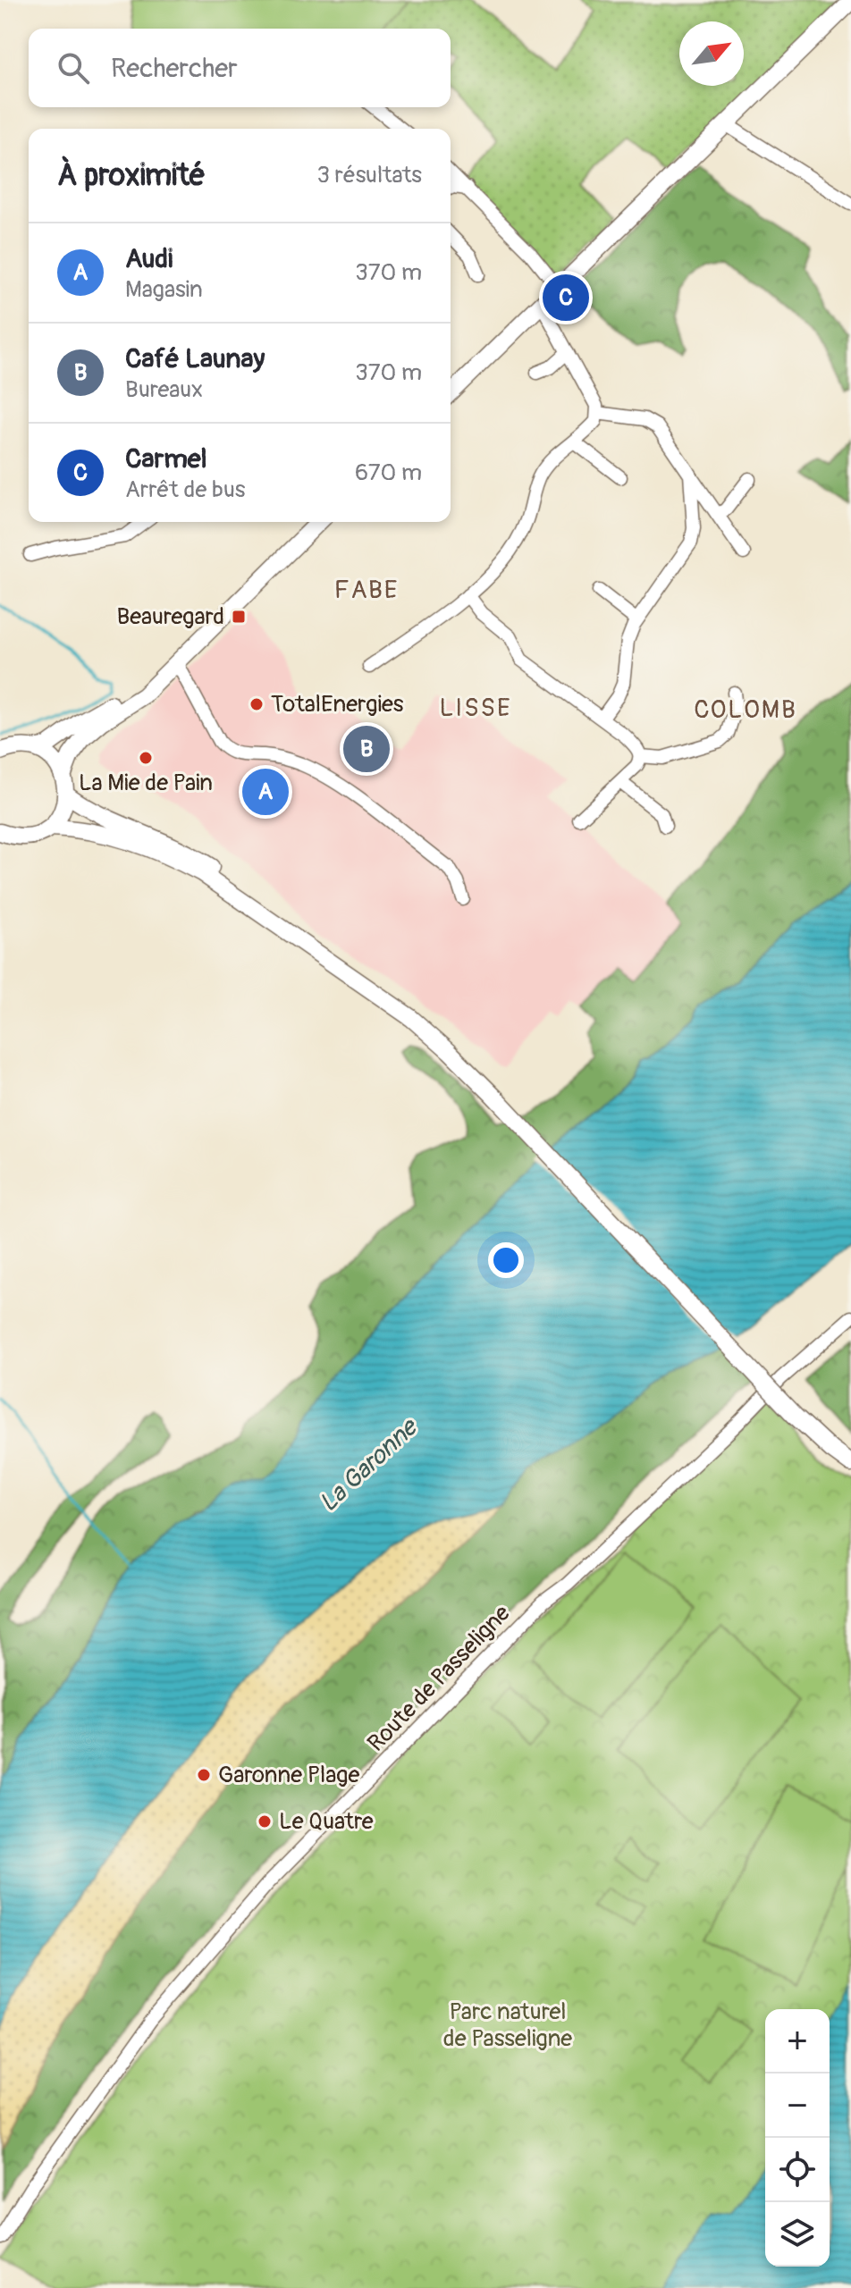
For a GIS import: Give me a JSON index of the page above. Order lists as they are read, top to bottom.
{
  "streets": {
    "street": ["Route de Passeligne"]
  },
  "districts": ["FABE", "LISSE", "COLOMB"],
  "water": ["La Garonne"],
  "parks": ["Parc naturel de Passeligne"],
  "places": {
    "transit": ["Beauregard"],
    "other": [
      "TotalEnergies",
      "La Mie de Pain",
      "Garonne Plage",
      "Le Quatre"
    ]
  },
  "north": "top right",
  "page": {
    "search": "Rechercher",
    "heading": ["À proximité", "3 résultats"],
    "list": [
      {
        "mark": "A",
        "name": "Audi",
        "note": "Magasin",
        "value": "370 m"
      },
      {
        "mark": "B",
        "name": "Café Launay",
        "note": "Bureaux",
        "value": "370 m"
      },
      {
        "mark": "C",
        "name": "Carmel",
        "note": "Arrêt de bus",
        "value": "670 m"
      }
    ],
    "pins": ["C", "B", "A"],
    "map_buttons": ["+", "−"]
  }
}
